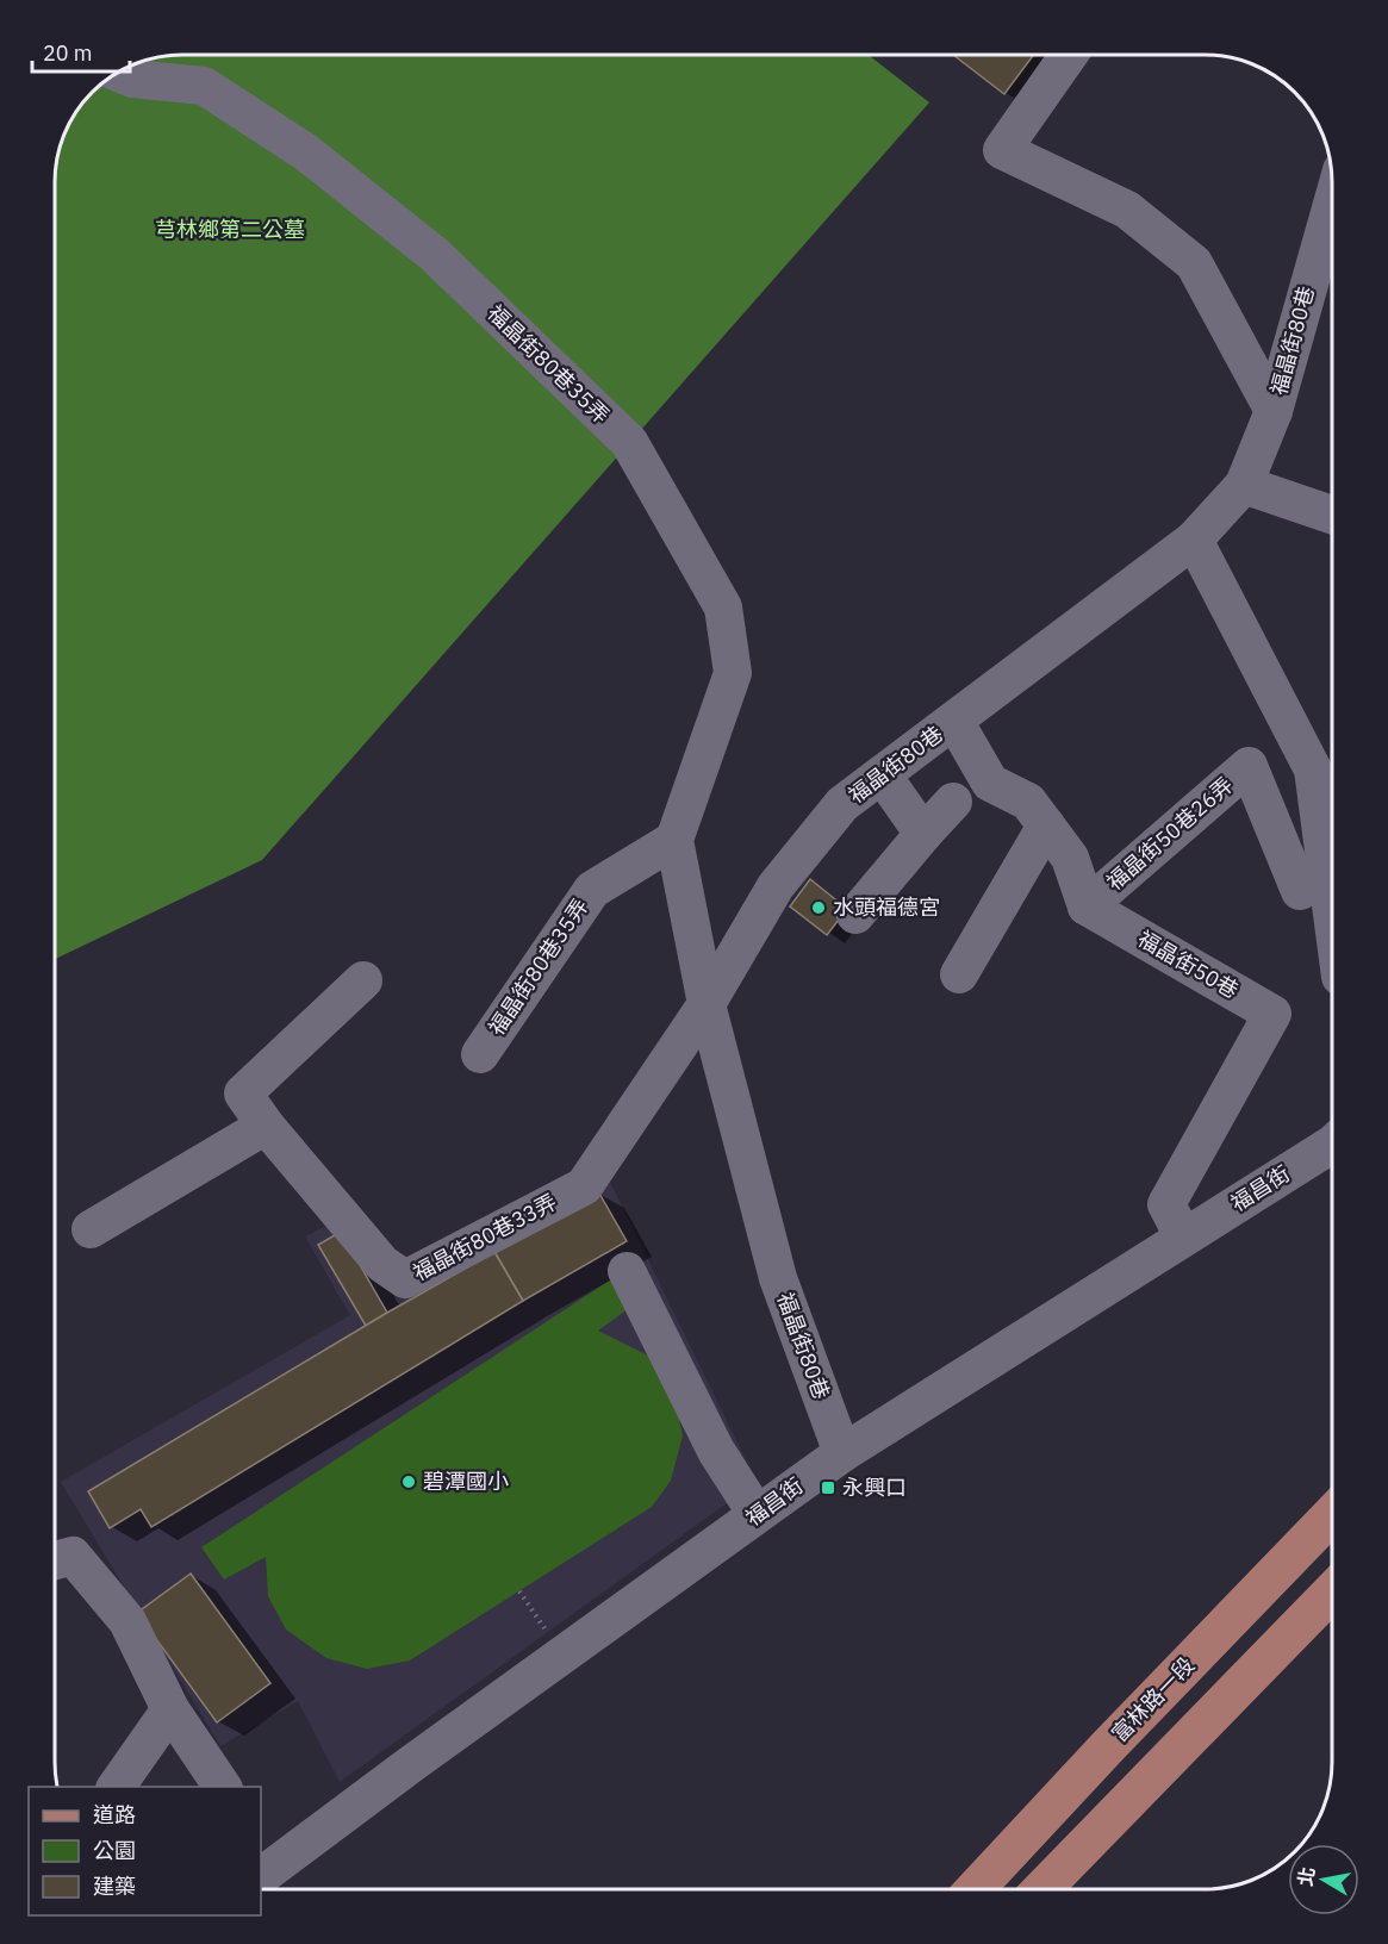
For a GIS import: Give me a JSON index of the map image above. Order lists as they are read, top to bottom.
{
  "streets": {
    "main road": ["富林路一段"],
    "street": [
      "福晶街80巷",
      "福晶街80巷35弄",
      "福晶街50巷26弄",
      "福晶街50巷",
      "福昌街",
      "福晶街80巷33弄"
    ]
  },
  "crossings": [
    ["福晶街80巷", "福昌街"],
    ["福晶街80巷", "福晶街80巷33弄"],
    ["福晶街50巷26弄", "福晶街50巷"],
    ["福晶街50巷", "福昌街"]
  ],
  "parks": ["芎林鄉第二公墓"],
  "places": {
    "other": ["水頭福德宮", "碧潭國小"],
    "transit": ["永興口"]
  },
  "legend": ["道路", "公園", "建築"],
  "scale_bar": "20 m",
  "north": "left"
}
